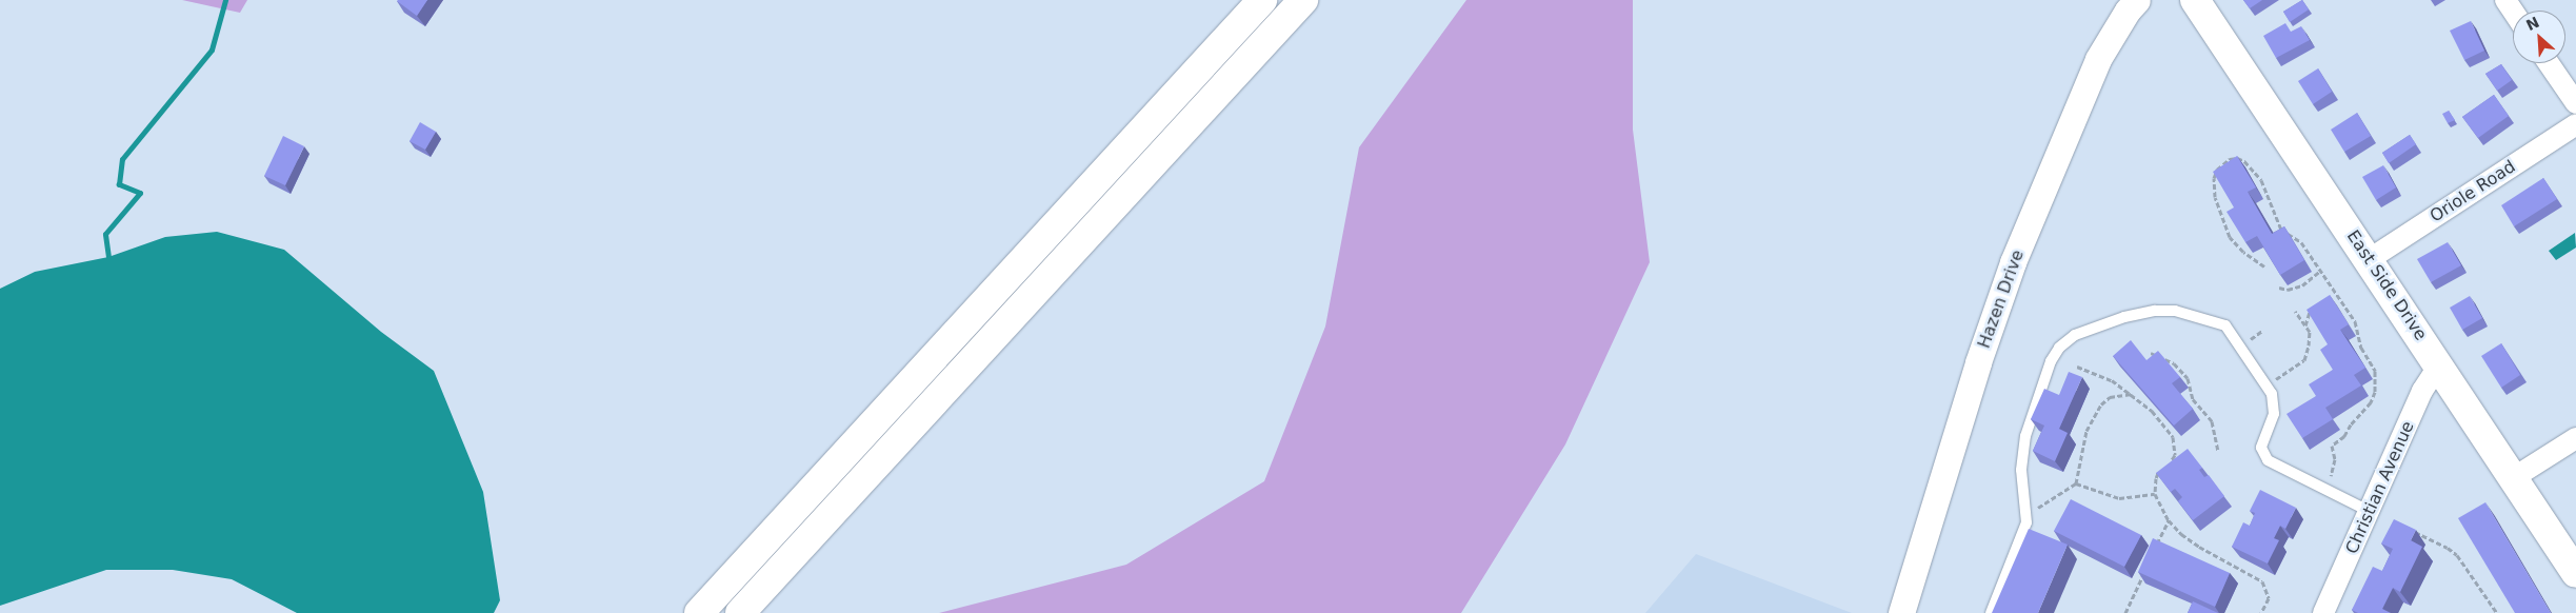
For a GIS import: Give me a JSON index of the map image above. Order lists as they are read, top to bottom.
{
  "streets": {
    "main road": ["East Side Drive"],
    "street": ["Oriole Road", "Hazen Drive", "Christian Avenue"]
  },
  "crossings": [
    ["Oriole Road", "East Side Drive"],
    ["East Side Drive", "Christian Avenue"]
  ],
  "north": "top left"
}
